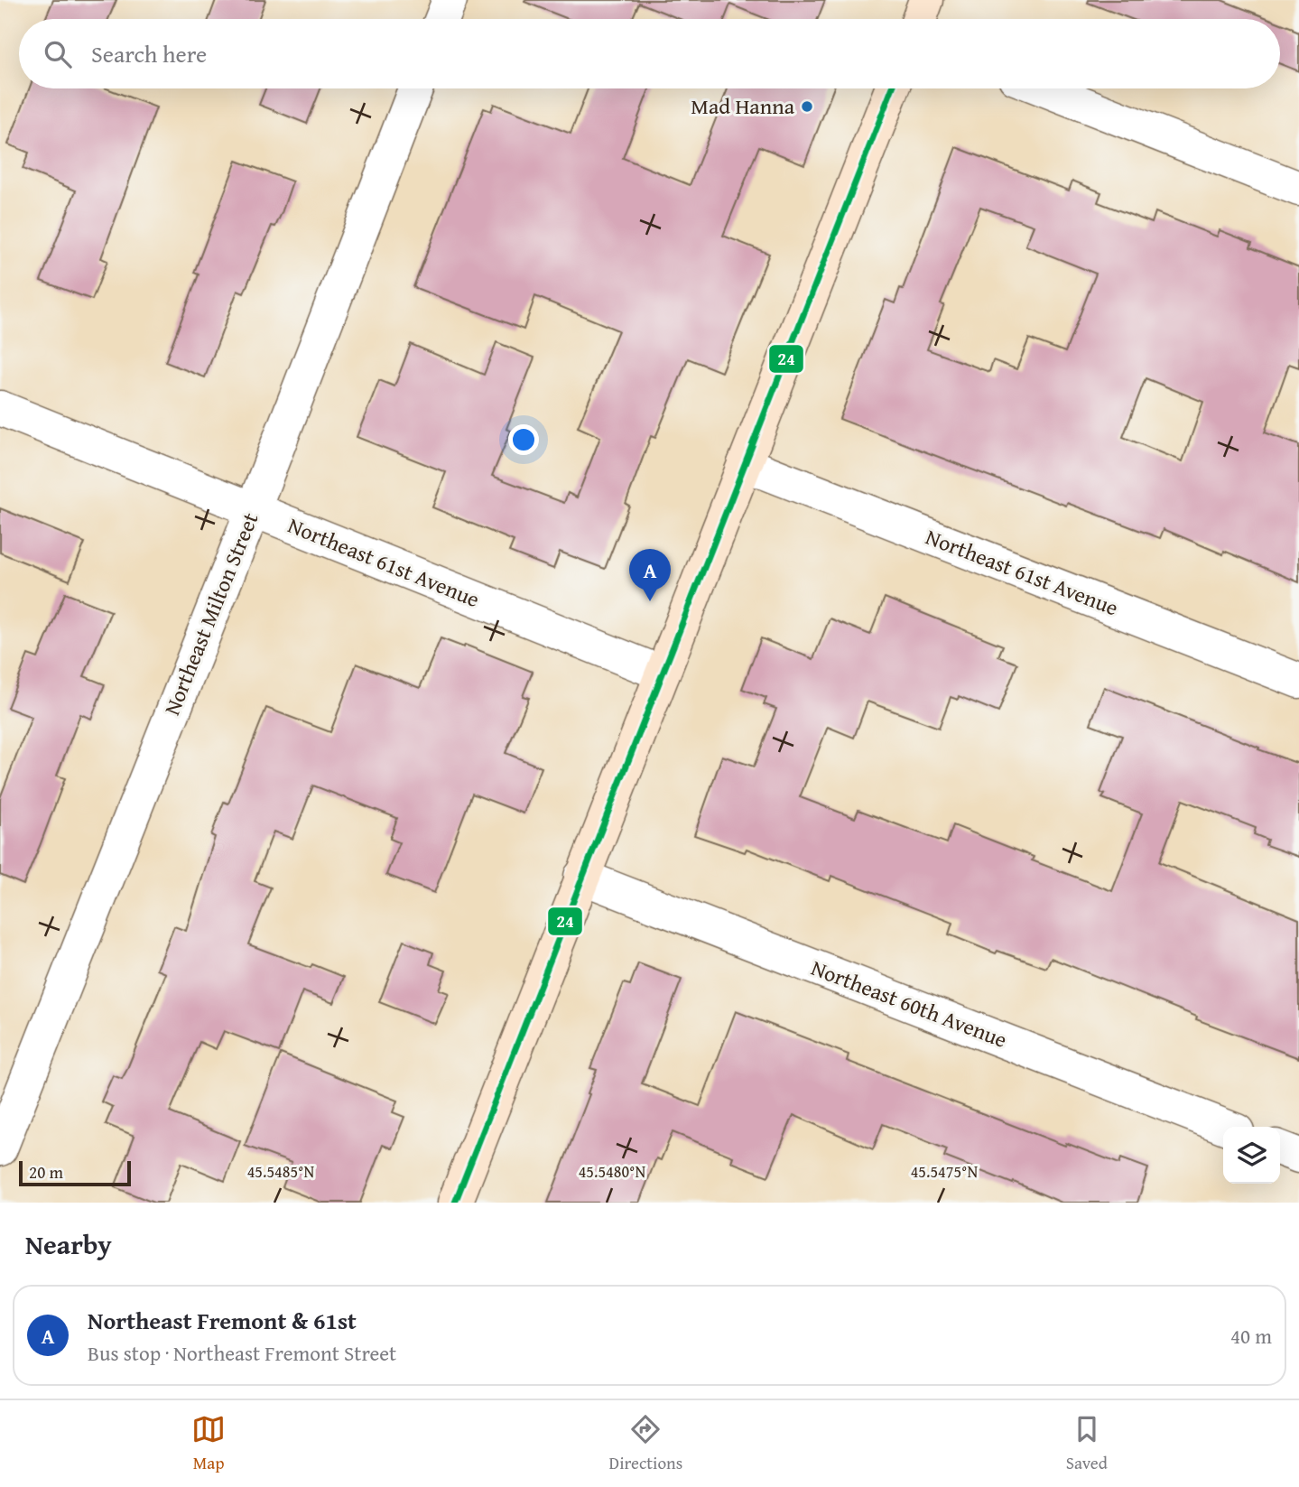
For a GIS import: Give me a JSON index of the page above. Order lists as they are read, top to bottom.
{
  "streets": {
    "street": ["Northeast 61st Avenue", "Northeast Milton Street", "Northeast 60th Avenue"]
  },
  "crossings": [
    ["Northeast 61st Avenue", "Northeast Milton Street"]
  ],
  "places": ["Mad Hanna"],
  "lines": ["transit line 24"],
  "scale_bar": "20 m",
  "page": {
    "search": "Search here",
    "pins": "A",
    "scale": "20 m",
    "heading": "Nearby",
    "list": [
      {
        "mark": "A",
        "name": "Northeast Fremont & 61st",
        "note": "Bus stop · Northeast Fremont Street",
        "value": "40 m"
      }
    ],
    "nav": ["Map", "Directions", "Saved"]
  },
  "coordinates": ["45.5485°N", "45.5480°N", "45.5475°N"]
}
